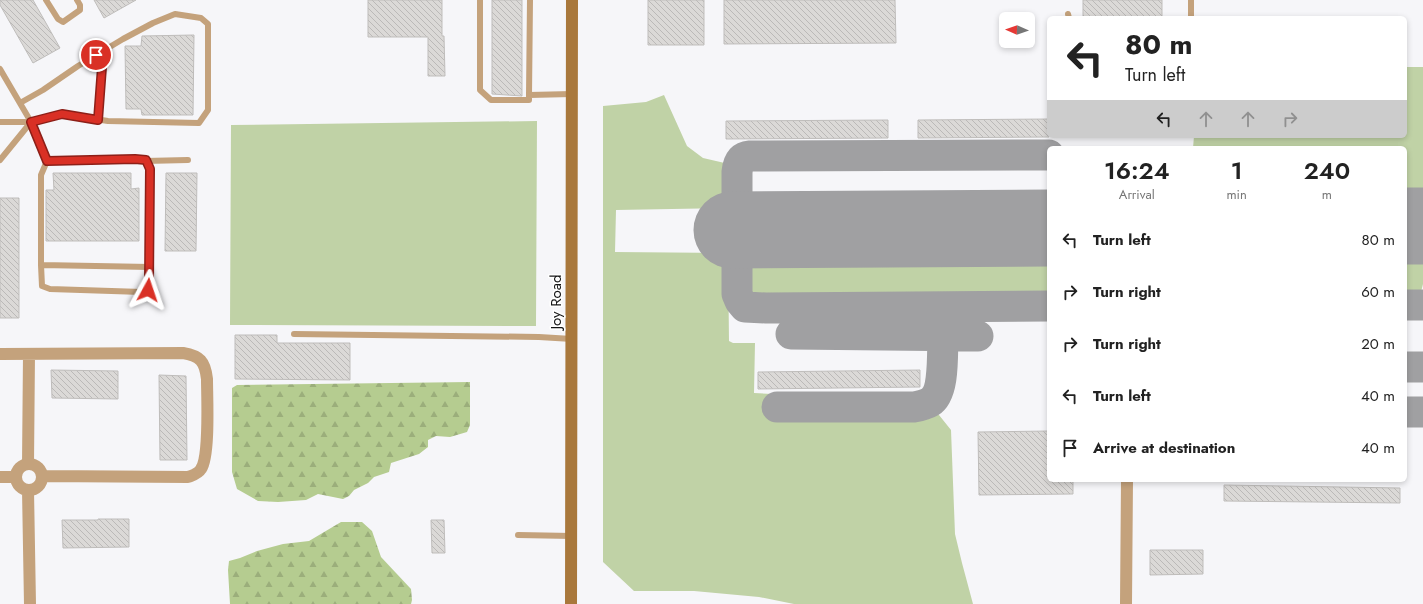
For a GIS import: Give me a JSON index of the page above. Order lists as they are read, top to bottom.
{
  "streets": {
    "street": ["Joy Road"]
  },
  "north": "left",
  "page": {
    "turn": ["80 m", "Turn left"],
    "eta": [
      "16:24",
      "Arrival",
      "1",
      "min",
      "240",
      "m"
    ],
    "list": [
      {
        "name": "Turn left",
        "value": "80 m"
      },
      {
        "name": "Turn right",
        "value": "60 m"
      },
      {
        "name": "Turn right",
        "value": "20 m"
      },
      {
        "name": "Turn left",
        "value": "40 m"
      },
      {
        "name": "Arrive at destination",
        "value": "40 m"
      }
    ]
  }
}
